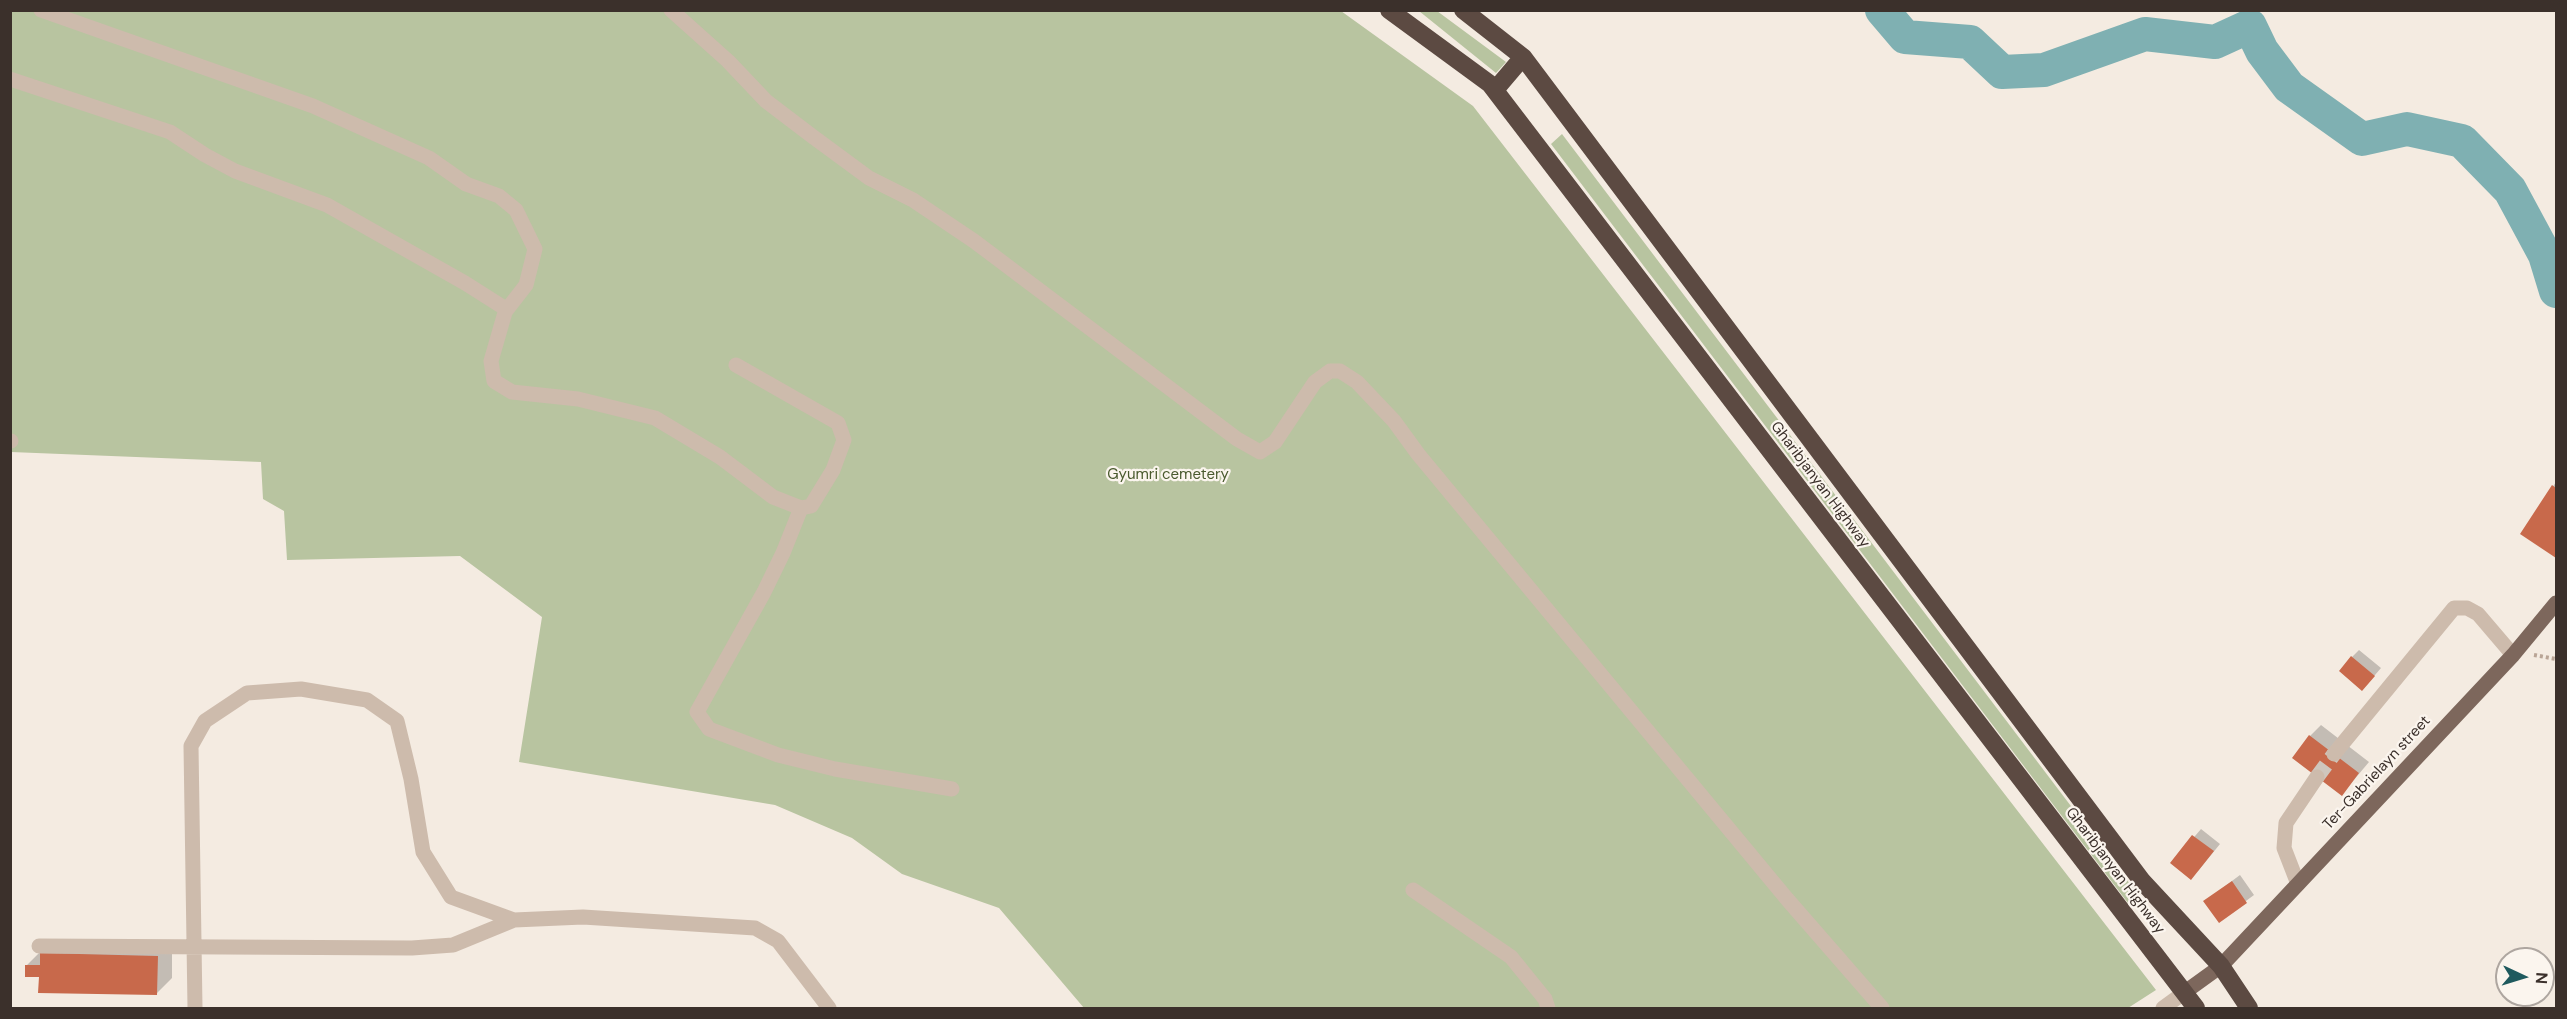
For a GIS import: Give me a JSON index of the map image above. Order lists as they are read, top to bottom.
{
  "streets": {
    "highway": ["Gharibjanyan Highway"],
    "main road": ["Ter-Gabrielayn street"]
  },
  "crossings": [
    ["Gharibjanyan Highway", "Ter-Gabrielayn street"]
  ],
  "parks": ["Gyumri cemetery"],
  "north": "right"
}
